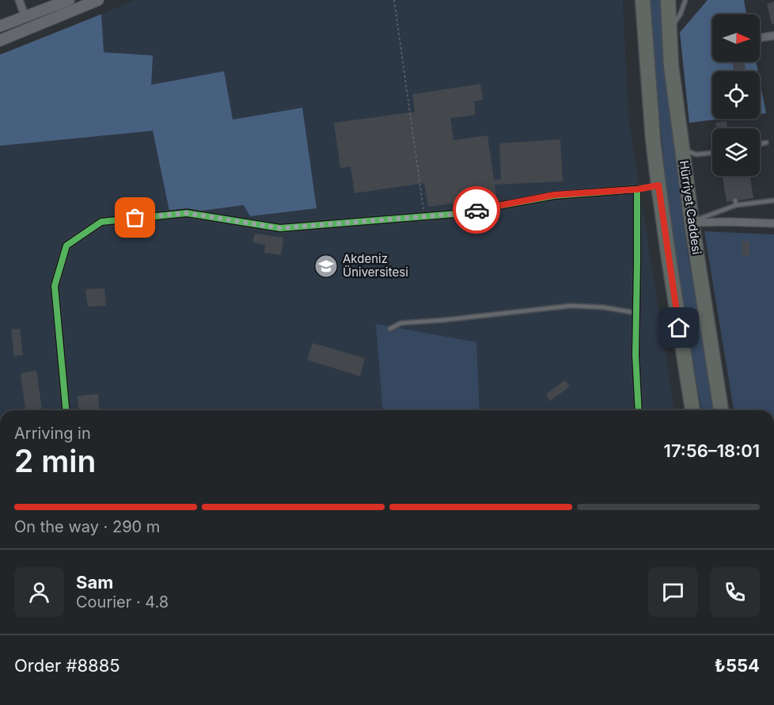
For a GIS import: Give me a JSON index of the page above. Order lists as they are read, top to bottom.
{
  "streets": {
    "highway": ["Hürriyet Caddesi"]
  },
  "places": {
    "school or university": ["Akdeniz Üniversitesi"]
  },
  "north": "right",
  "page": {
    "heading": ["2 min", "Arriving in", "17:56–18:01"],
    "panel": [
      "Sam",
      "Courier · 4.8",
      "Order #8885",
      "₺554"
    ],
    "bar": "On the way · 290 m"
  }
}
